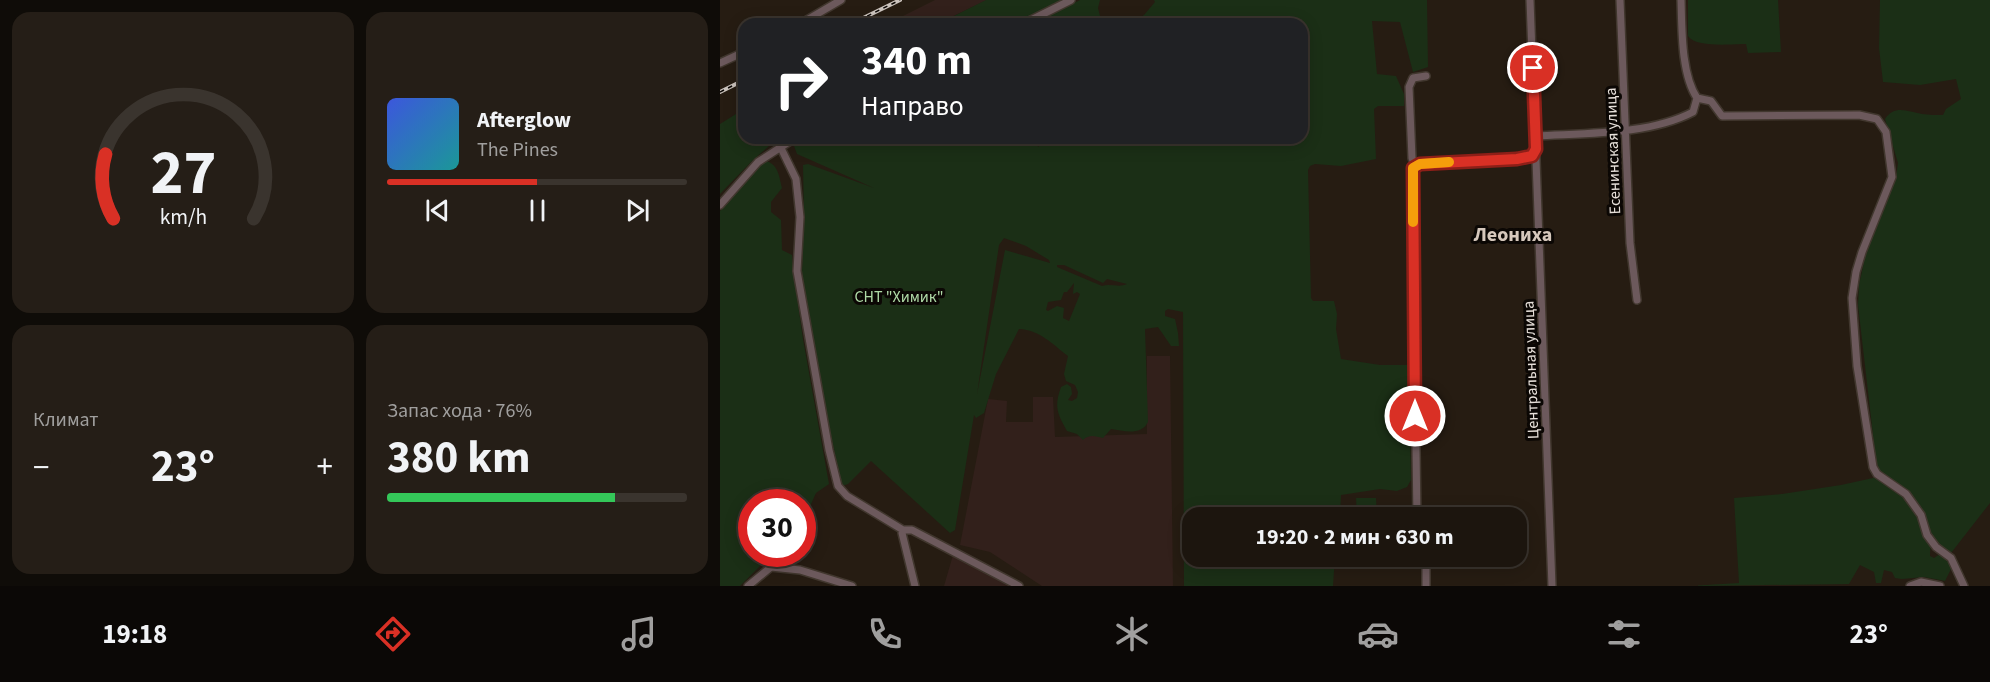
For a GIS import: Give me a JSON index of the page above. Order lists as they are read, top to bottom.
{
  "streets": {
    "street": ["Есенинская улица", "Центральная улица"]
  },
  "districts": ["Леониха"],
  "parks": ["СНТ \"Химик\""],
  "page": {
    "turn": ["340 m", "Направо"],
    "song": ["Afterglow", "The Pines"],
    "tile": [
      "Климат",
      ["Запас хода · 76%", "380 km"]
    ],
    "heat": ["−", "23°", "+"],
    "limit": "30",
    "trip": "19:20 · 2 мин · 630 m",
    "tabs": ["19:18", "23°"],
    "gauge": ["27", "km/h"]
  }
}
